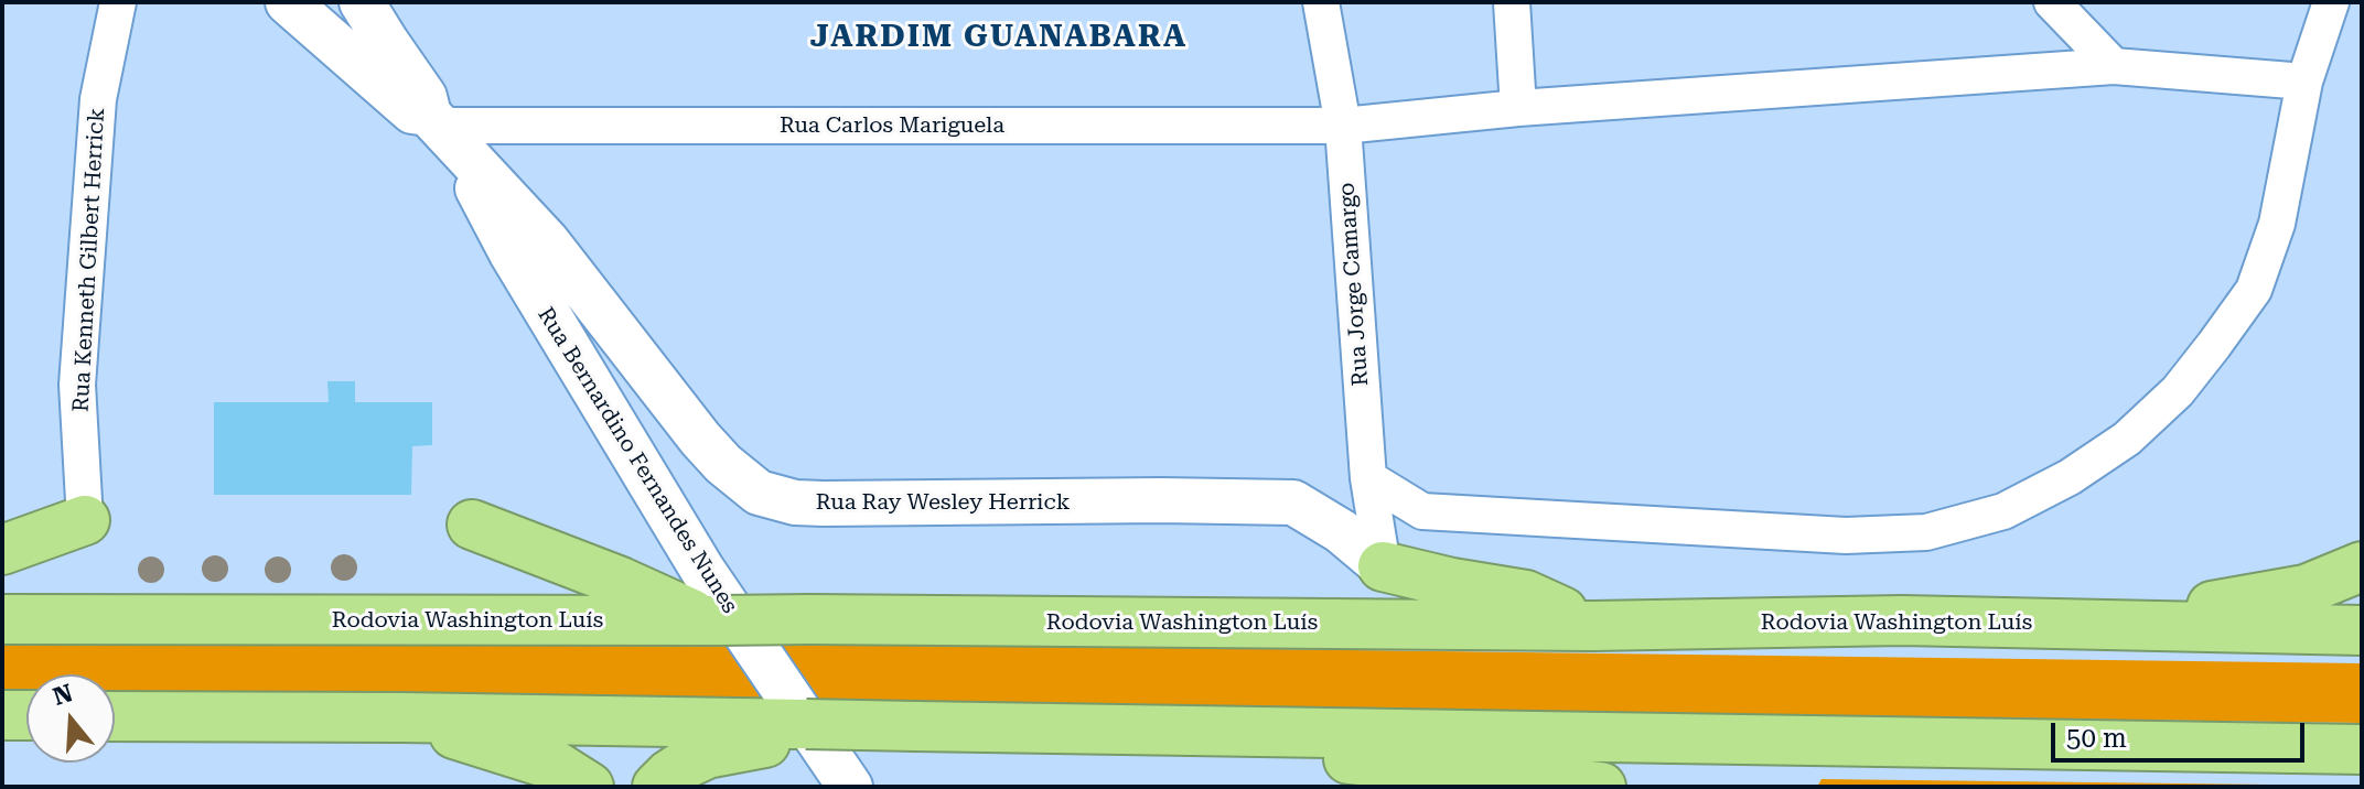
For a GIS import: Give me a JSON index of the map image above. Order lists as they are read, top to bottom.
{
  "streets": {
    "highway": ["Rodovia Washington Luís"],
    "street": [
      "Rua Carlos Mariguela",
      "Rua Kenneth Gilbert Herrick",
      "Rua Jorge Camargo",
      "Rua Bernardino Fernandes Nunes",
      "Rua Ray Wesley Herrick"
    ]
  },
  "crossings": [
    ["Rua Carlos Mariguela", "Rua Jorge Camargo"],
    ["Rua Carlos Mariguela", "Rua Bernardino Fernandes Nunes"],
    ["Rua Carlos Mariguela", "Rua Ray Wesley Herrick"],
    ["Rua Jorge Camargo", "Rua Ray Wesley Herrick"],
    ["Rua Bernardino Fernandes Nunes", "Rua Ray Wesley Herrick"]
  ],
  "districts": ["JARDIM GUANABARA"],
  "scale_bar": "50 m",
  "north": "top"
}
